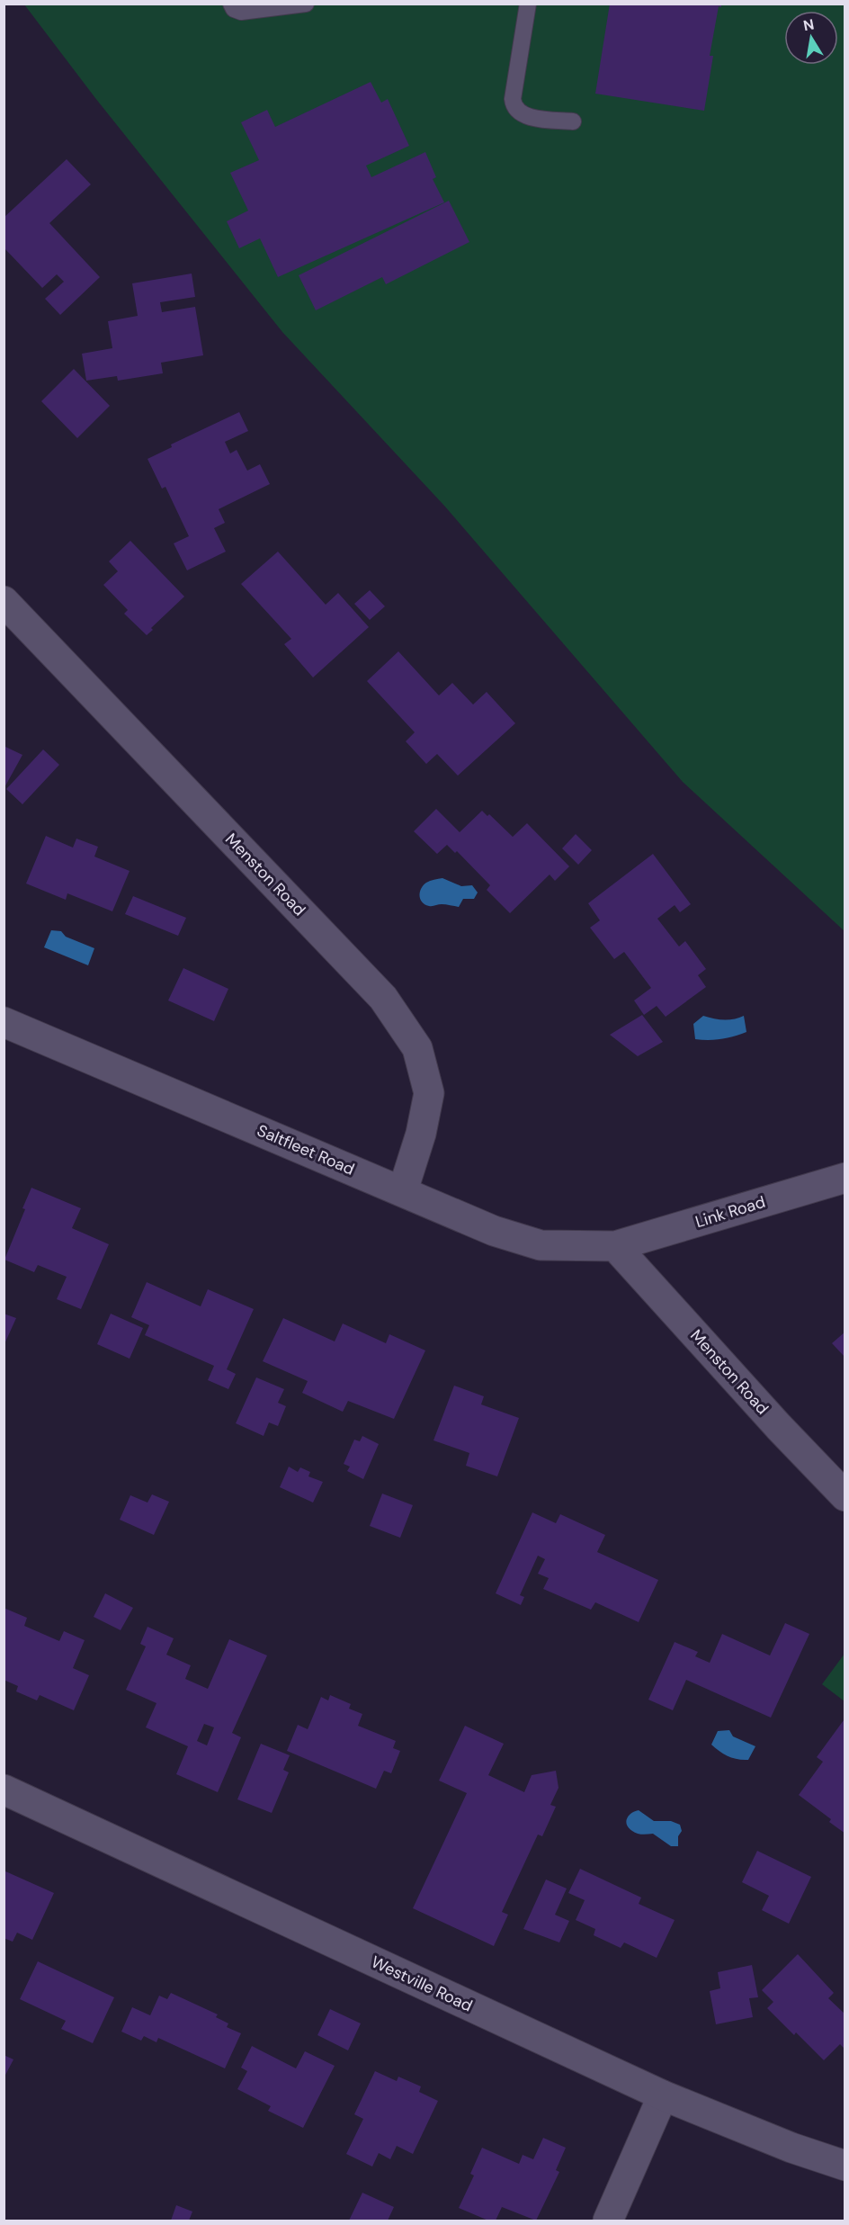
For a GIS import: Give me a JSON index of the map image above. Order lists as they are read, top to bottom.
{
  "streets": {
    "street": [
      "Menston Road",
      "Saltfleet Road",
      "Link Road",
      "Westville Road"
    ]
  },
  "crossings": [
    ["Menston Road", "Saltfleet Road"],
    ["Menston Road", "Link Road"],
    ["Saltfleet Road", "Link Road"]
  ],
  "north": "top"
}
